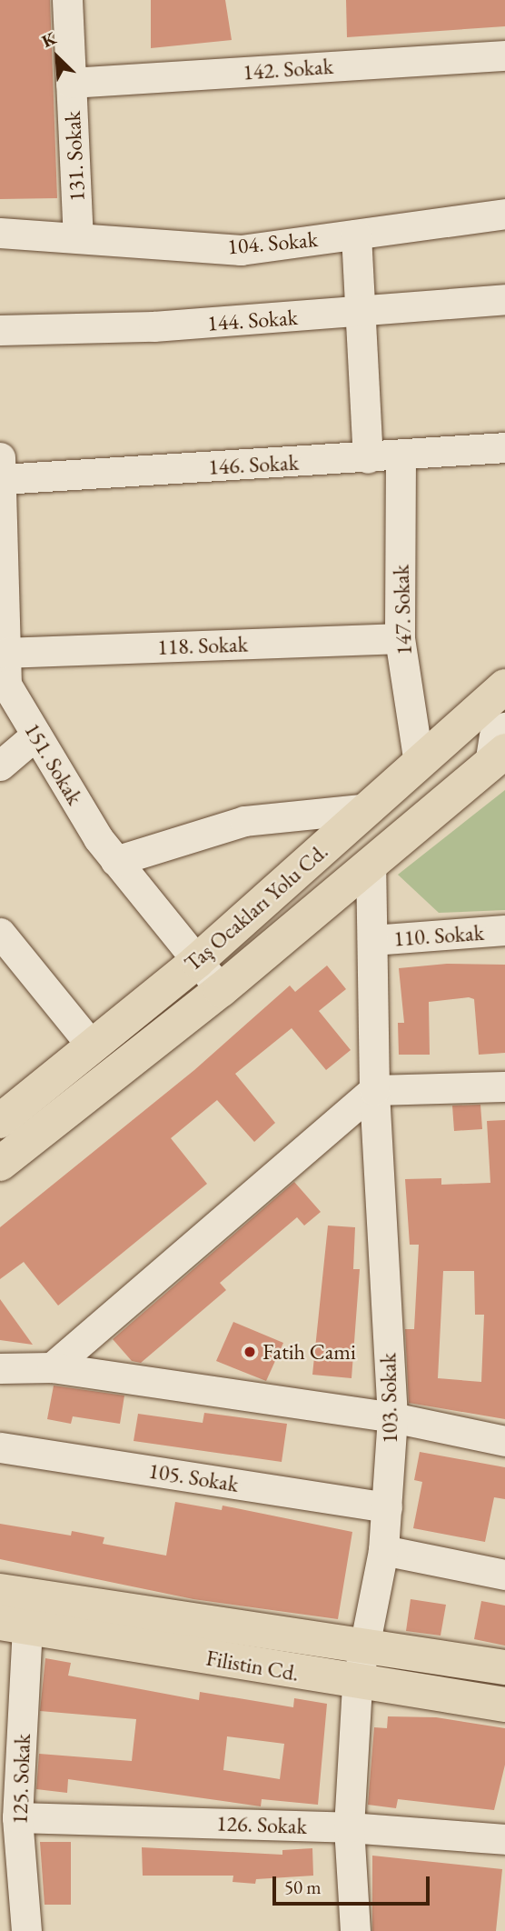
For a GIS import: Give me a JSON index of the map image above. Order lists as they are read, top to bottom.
{
  "streets": {
    "main road": ["Taş Ocakları Yolu Cd.", "Filistin Cd."],
    "street": [
      "142. Sokak",
      "131. Sokak",
      "104. Sokak",
      "144. Sokak",
      "146. Sokak",
      "147. Sokak",
      "118. Sokak",
      "151. Sokak",
      "110. Sokak",
      "103. Sokak",
      "105. Sokak",
      "125. Sokak",
      "126. Sokak"
    ]
  },
  "crossings": [
    ["142. Sokak", "131. Sokak"],
    ["131. Sokak", "104. Sokak"],
    ["146. Sokak", "147. Sokak"],
    ["146. Sokak", "151. Sokak"],
    ["147. Sokak", "118. Sokak"],
    ["147. Sokak", "Taş Ocakları Yolu Cd."],
    ["118. Sokak", "151. Sokak"],
    ["151. Sokak", "Taş Ocakları Yolu Cd."],
    ["Taş Ocakları Yolu Cd.", "103. Sokak"],
    ["110. Sokak", "103. Sokak"],
    ["103. Sokak", "105. Sokak"],
    ["103. Sokak", "Filistin Cd."],
    ["103. Sokak", "126. Sokak"],
    ["Filistin Cd.", "125. Sokak"],
    ["125. Sokak", "126. Sokak"]
  ],
  "places": ["Fatih Cami"],
  "scale_bar": "50 m",
  "north": "top left"
}
